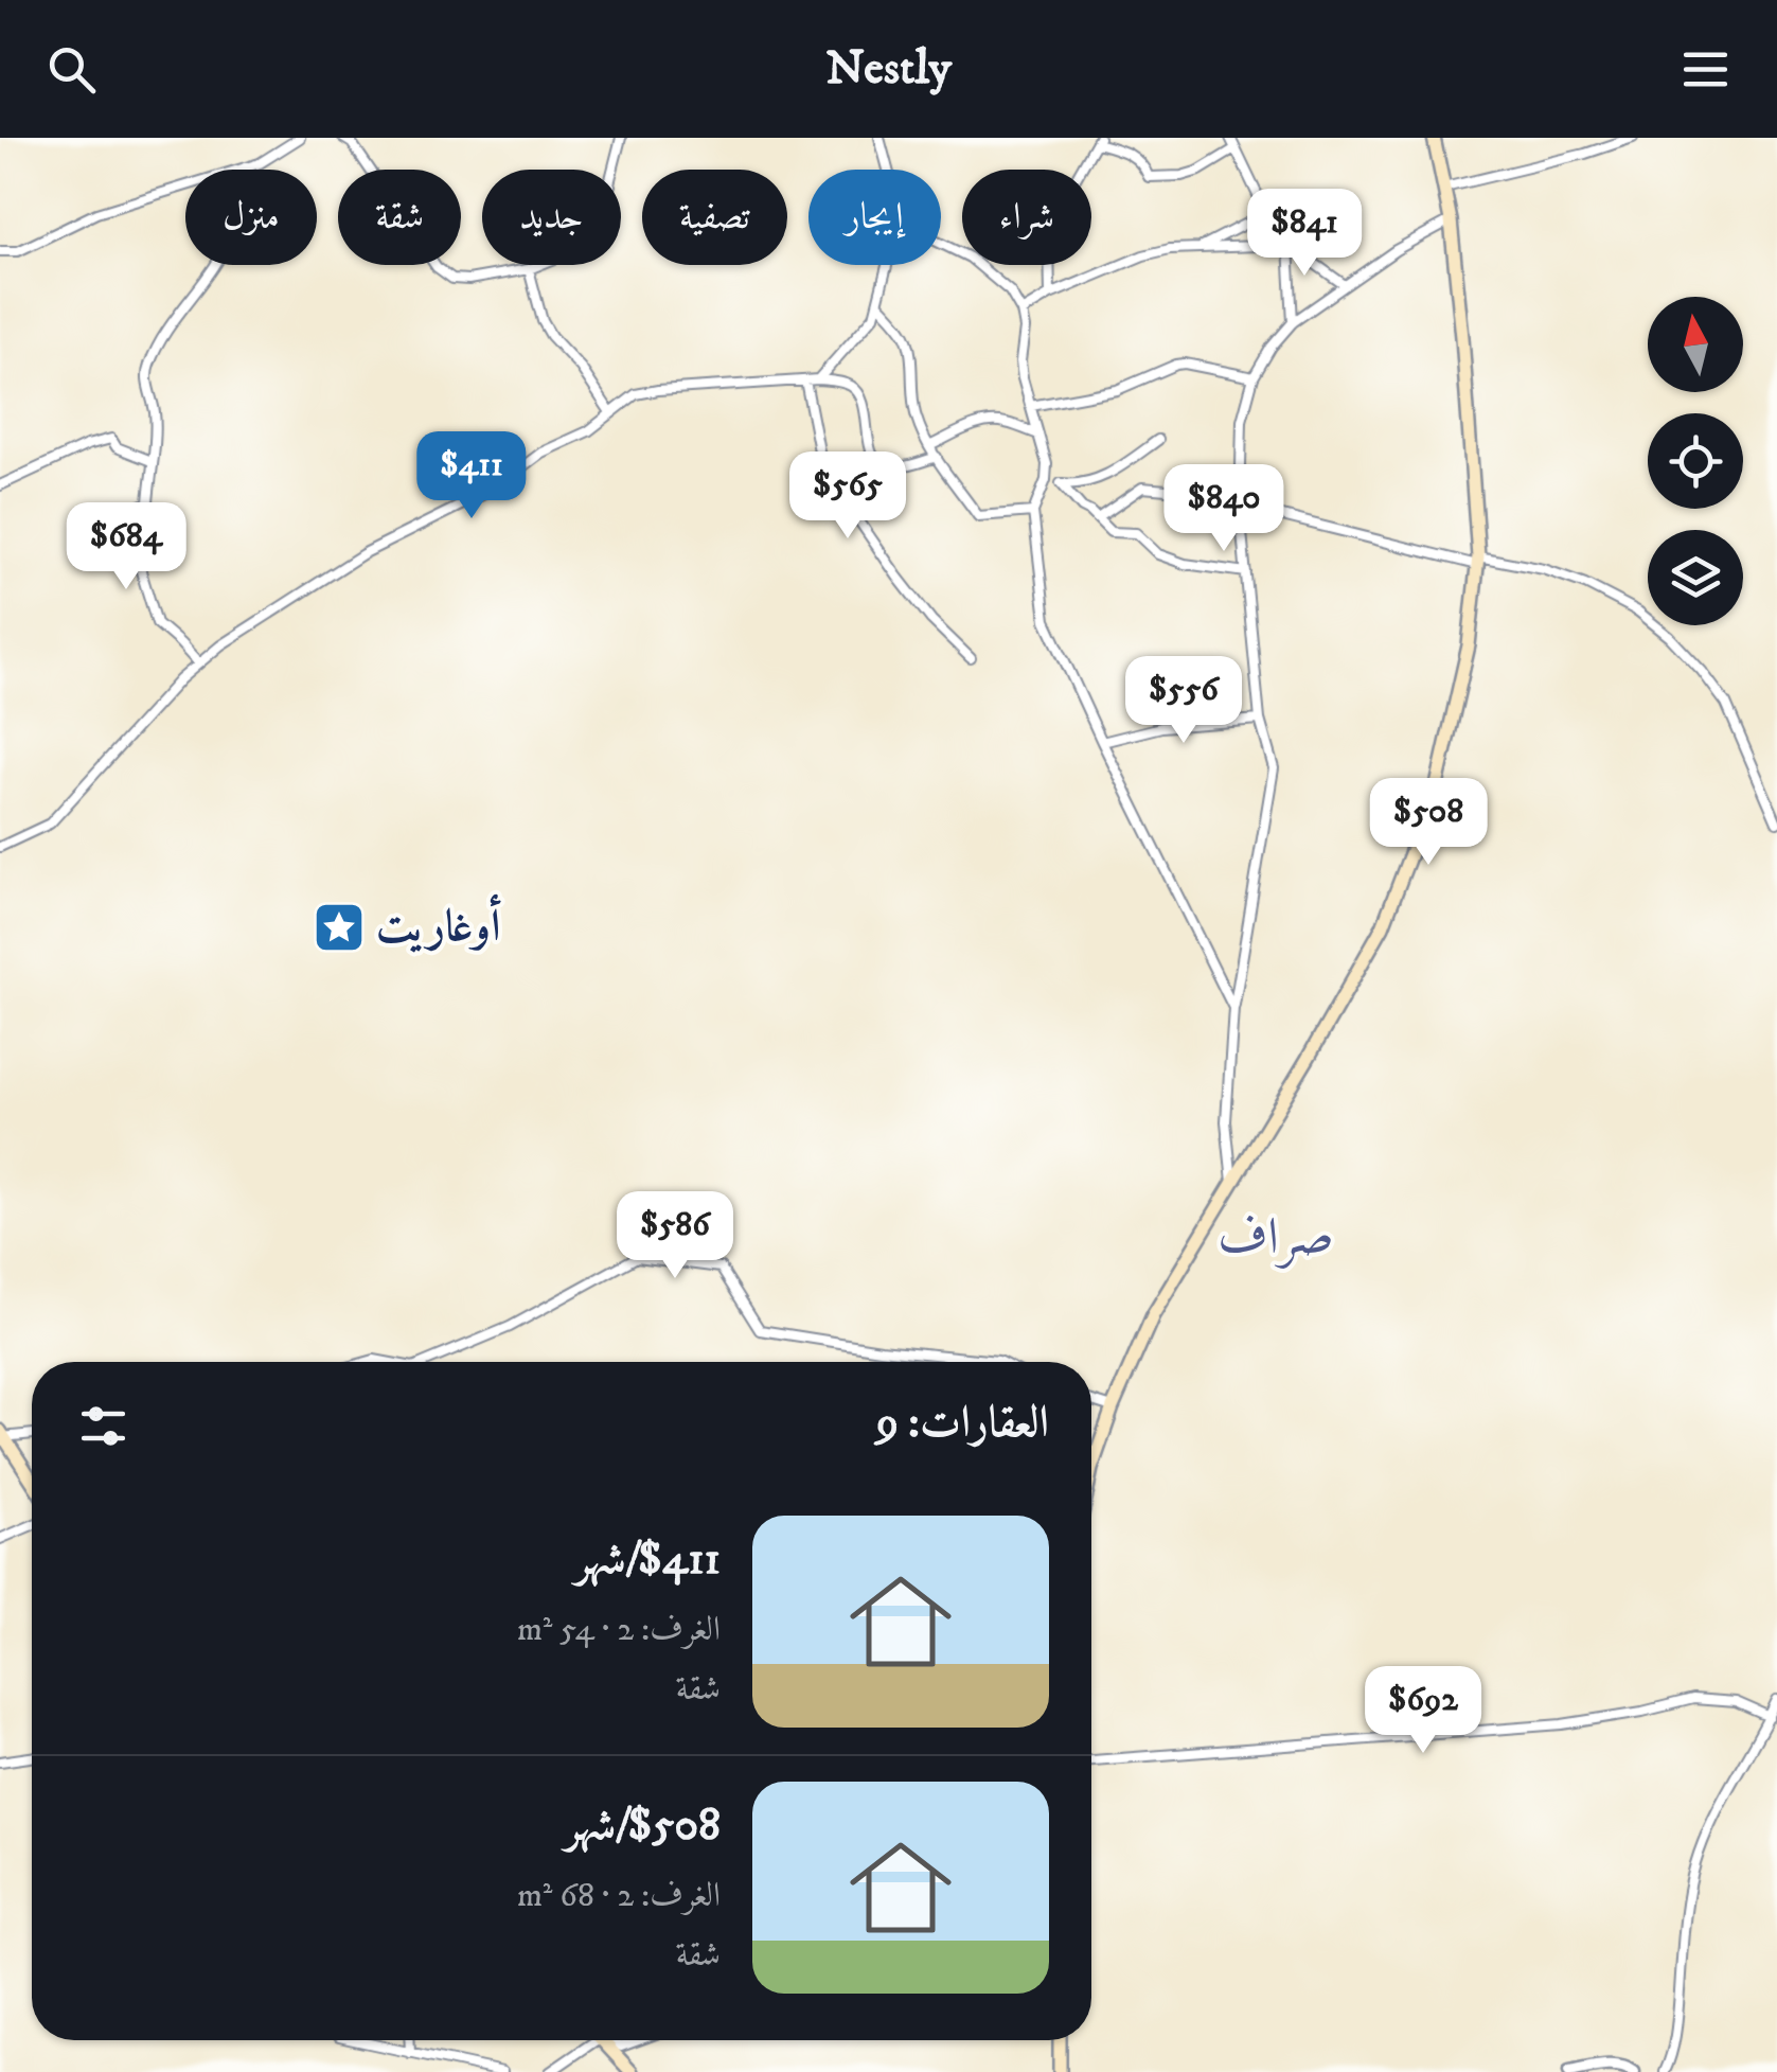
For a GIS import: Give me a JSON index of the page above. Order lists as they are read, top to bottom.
{
  "districts": ["صراف"],
  "places": {
    "place": ["أوغاريت"]
  },
  "north": "top",
  "page": {
    "header": "Nestly",
    "chip": [
      "شراء",
      "إيجار",
      "تصفية",
      "جديد",
      "شقة",
      "منزل"
    ],
    "price": [
      "$841",
      "$411",
      "$565",
      "$840",
      "$684",
      "$556",
      "$508",
      "$586",
      "$692"
    ],
    "heading": "العقارات: 9",
    "list": [
      {
        "name": "$411/شهر",
        "note": "الغرف: 2 · 54 m² · شقة"
      },
      {
        "name": "$508/شهر",
        "note": "الغرف: 2 · 68 m² · شقة"
      }
    ]
  }
}
